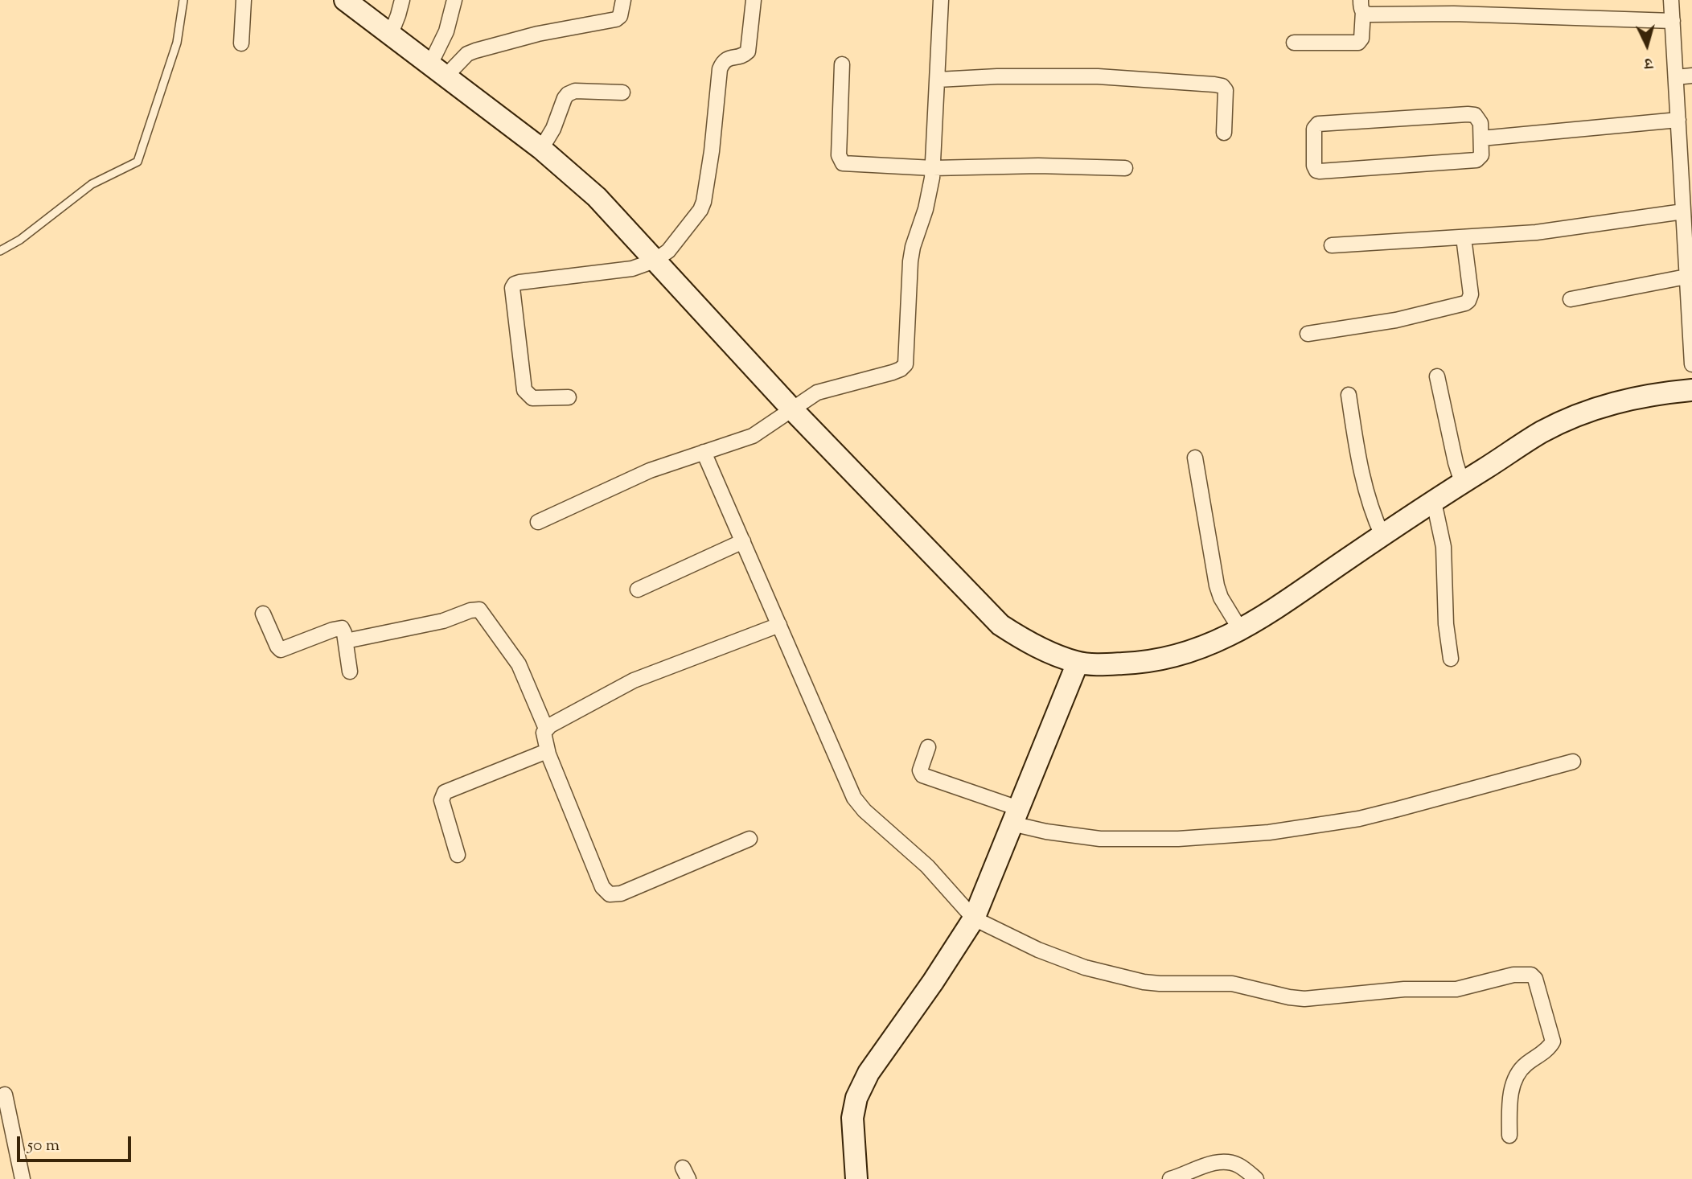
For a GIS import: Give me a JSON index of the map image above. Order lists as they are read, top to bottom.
{
  "scale_bar": "50 m",
  "north": "bottom"
}
